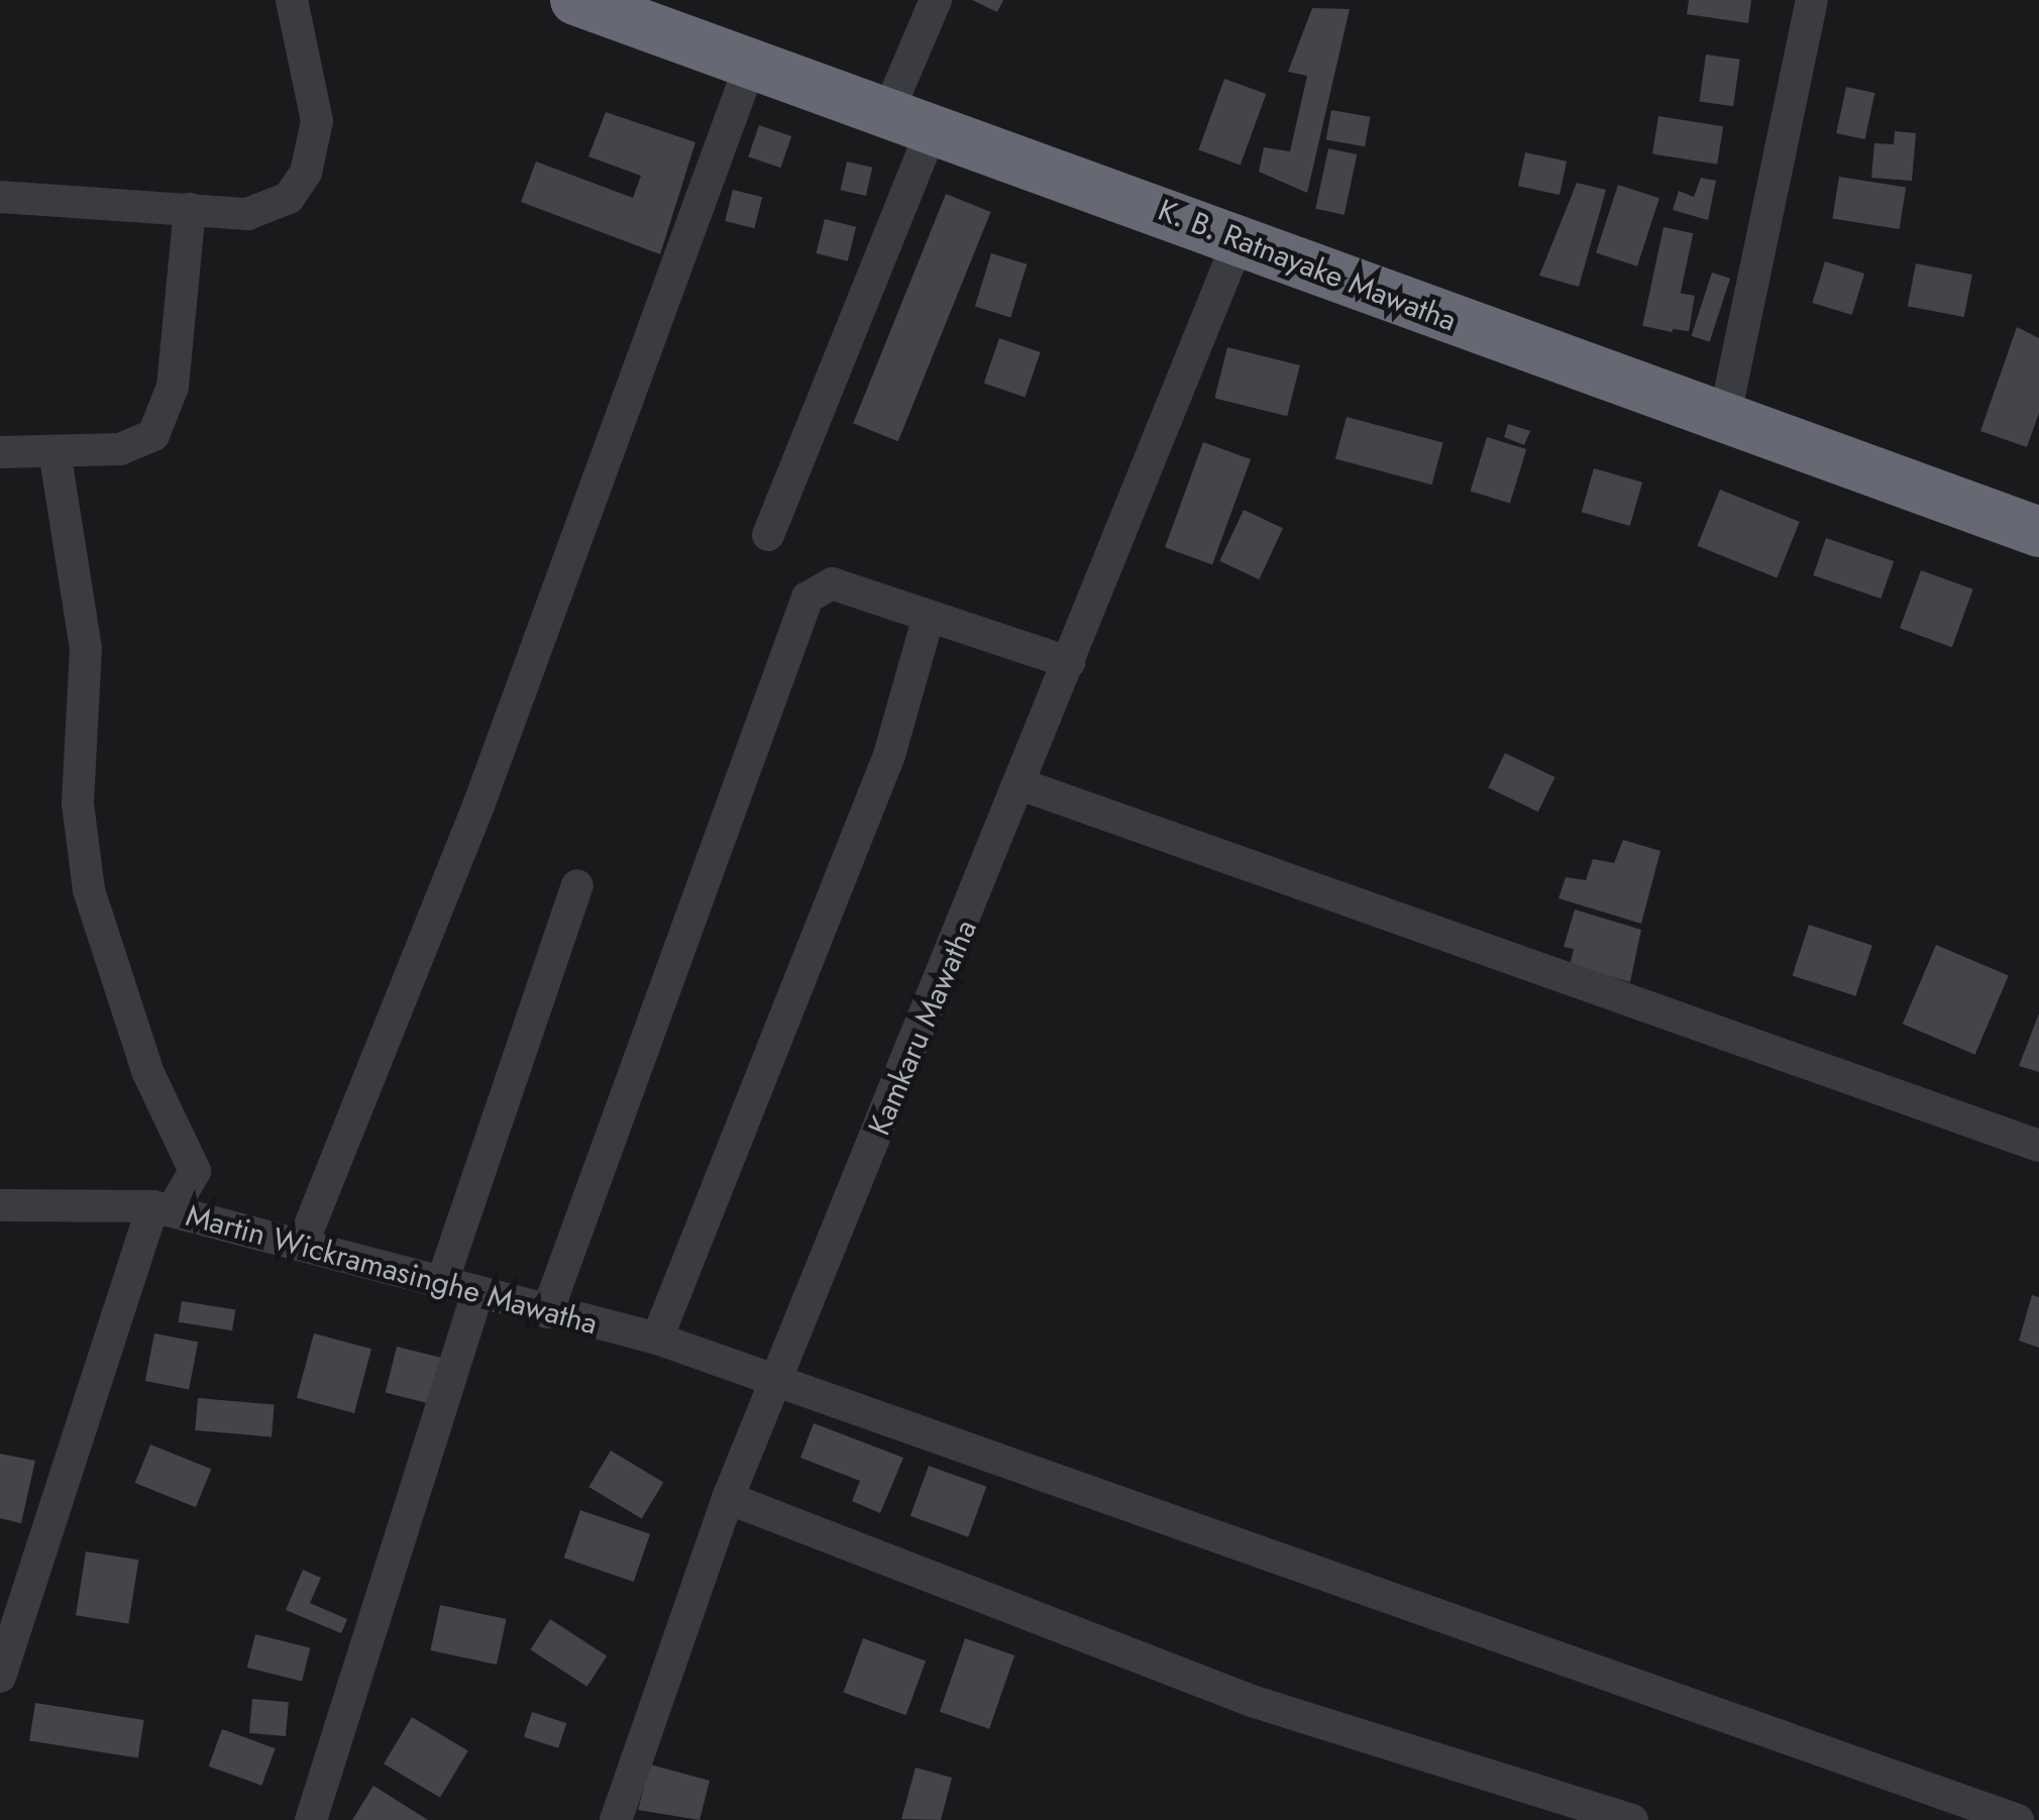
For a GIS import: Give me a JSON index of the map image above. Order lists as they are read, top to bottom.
{
  "streets": {
    "highway": ["K. B. Ratnayake Mawatha"],
    "street": ["Kamkaru Mawatha", "Martin Wickramasinghe Mawatha"]
  },
  "crossings": [
    ["K. B. Ratnayake Mawatha", "Kamkaru Mawatha"],
    ["Kamkaru Mawatha", "Martin Wickramasinghe Mawatha"]
  ]
}
